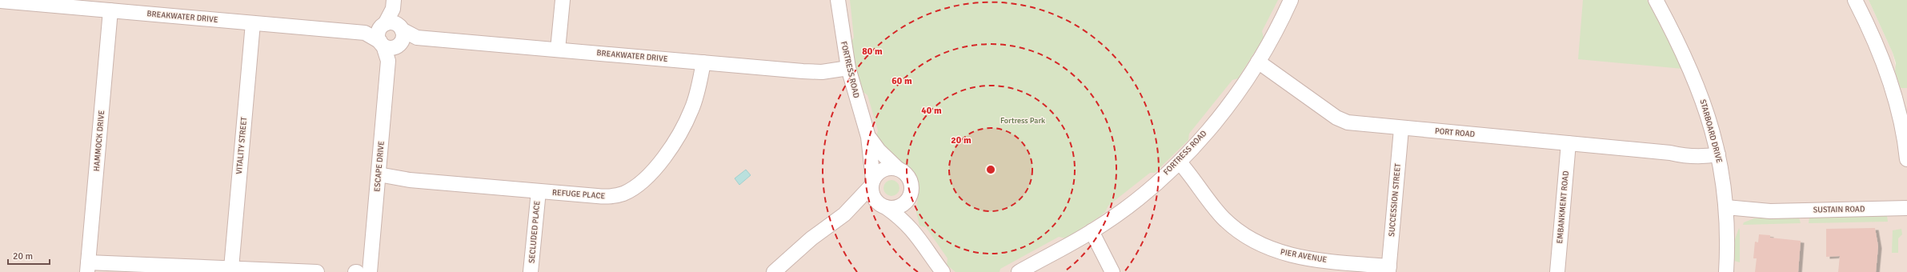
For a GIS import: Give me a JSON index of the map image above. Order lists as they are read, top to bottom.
{
  "streets": {
    "street": [
      "BREAKWATER DRIVE",
      "FORTRESS ROAD",
      "STARBOARD DRIVE",
      "PORT ROAD",
      "HAMMOCK DRIVE",
      "VITALITY STREET",
      "ESCAPE DRIVE",
      "REFUGE PLACE",
      "SUCCESSION STREET",
      "EMBANKMENT ROAD",
      "SUSTAIN ROAD",
      "SECLUDED PLACE",
      "PIER AVENUE"
    ]
  },
  "crossings": [
    ["BREAKWATER DRIVE", "FORTRESS ROAD"],
    ["BREAKWATER DRIVE", "HAMMOCK DRIVE"],
    ["BREAKWATER DRIVE", "VITALITY STREET"],
    ["BREAKWATER DRIVE", "ESCAPE DRIVE"],
    ["BREAKWATER DRIVE", "REFUGE PLACE"],
    ["FORTRESS ROAD", "PORT ROAD"],
    ["FORTRESS ROAD", "PIER AVENUE"],
    ["STARBOARD DRIVE", "PORT ROAD"],
    ["STARBOARD DRIVE", "SUSTAIN ROAD"],
    ["PORT ROAD", "SUCCESSION STREET"],
    ["PORT ROAD", "EMBANKMENT ROAD"],
    ["ESCAPE DRIVE", "REFUGE PLACE"],
    ["REFUGE PLACE", "SECLUDED PLACE"],
    ["SUCCESSION STREET", "PIER AVENUE"]
  ],
  "parks": ["Fortress Park"],
  "scale_bar": "20 m",
  "rings": [
    "80 m",
    "60 m",
    "40 m",
    "20 m"
  ]
}
